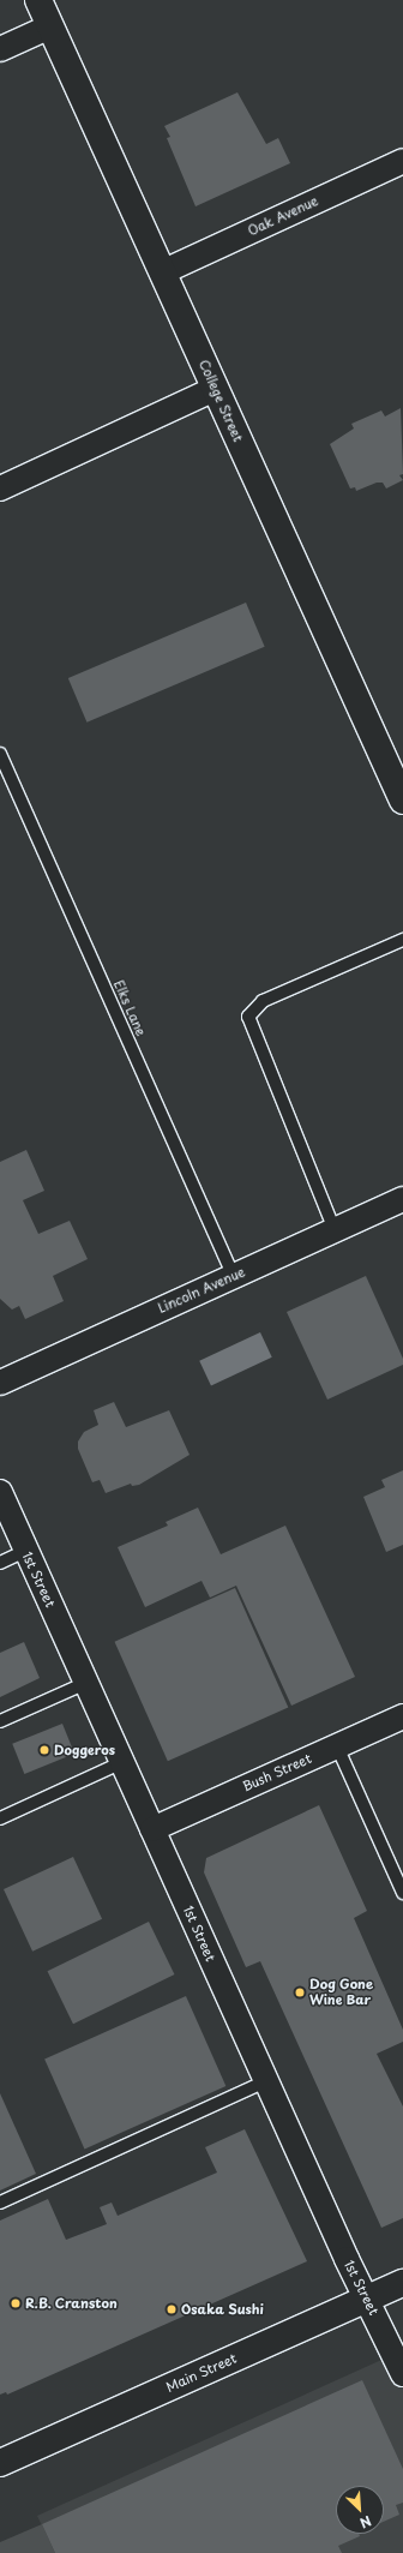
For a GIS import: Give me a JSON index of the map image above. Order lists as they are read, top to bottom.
{
  "streets": {
    "street": [
      "Oak Avenue",
      "College Street",
      "Lincoln Avenue",
      "1st Street",
      "Bush Street",
      "Main Street"
    ],
    "lane": ["Elks Lane"]
  },
  "crossings": [
    ["Oak Avenue", "College Street"],
    ["Elks Lane", "Lincoln Avenue"],
    ["1st Street", "Bush Street"],
    ["1st Street", "Main Street"]
  ],
  "places": [
    "Doggeros",
    "Dog Gone Wine Bar",
    "R.B. Cranston",
    "Osaka Sushi"
  ],
  "north": "bottom right"
}
